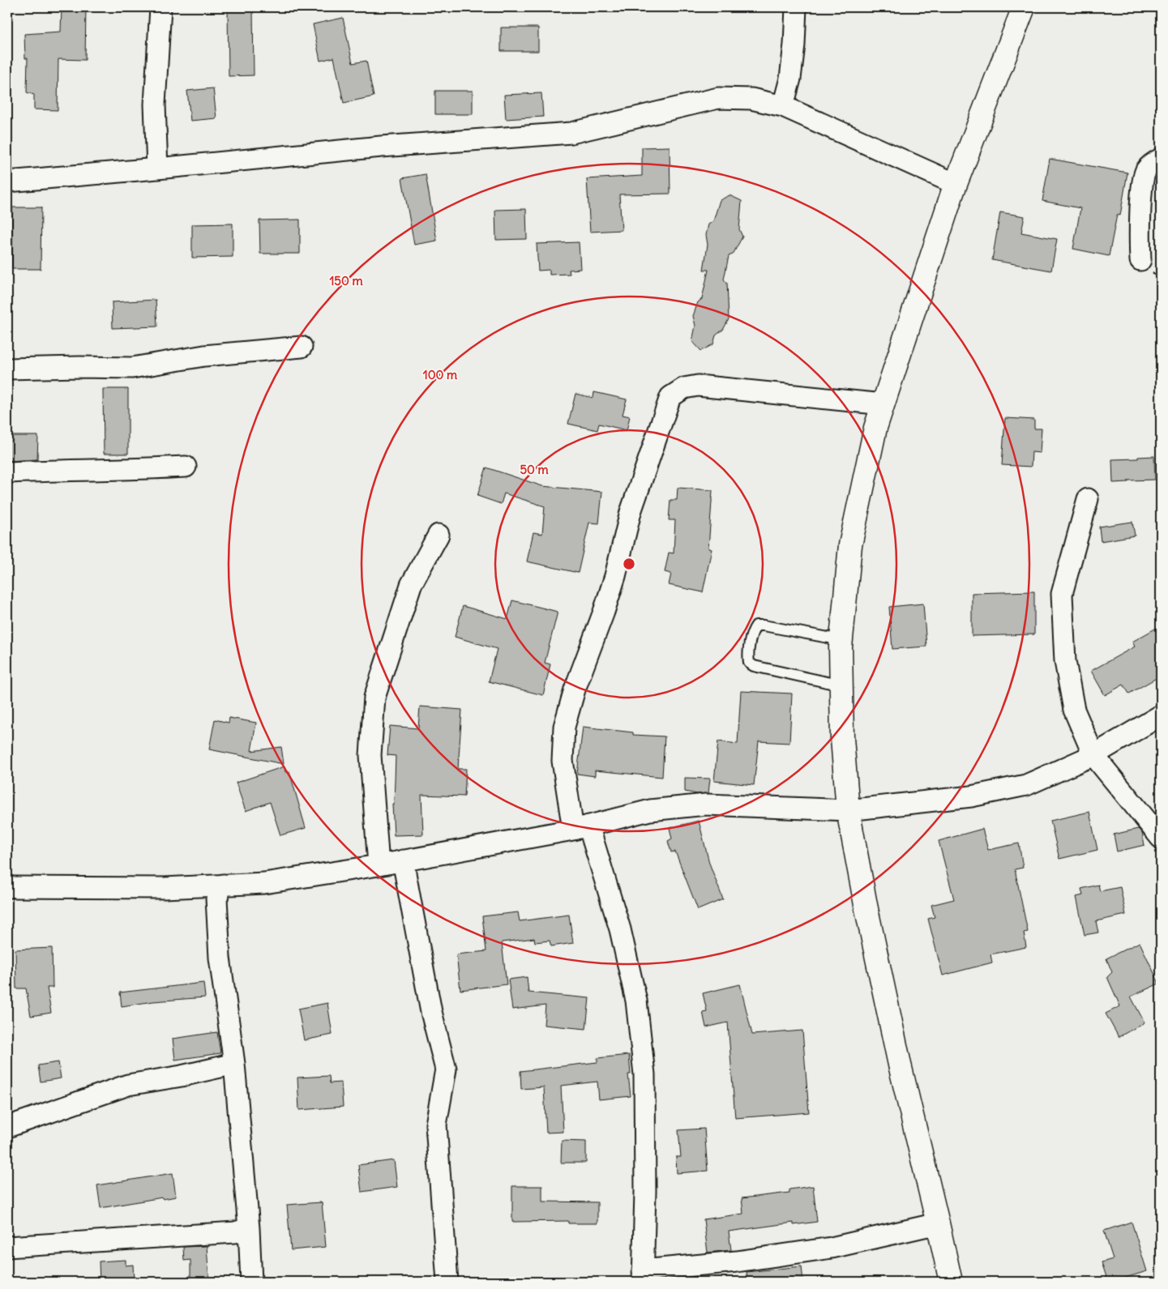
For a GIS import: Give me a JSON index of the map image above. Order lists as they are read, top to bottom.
{
  "rings": ["150 m", "100 m", "50 m"]
}
